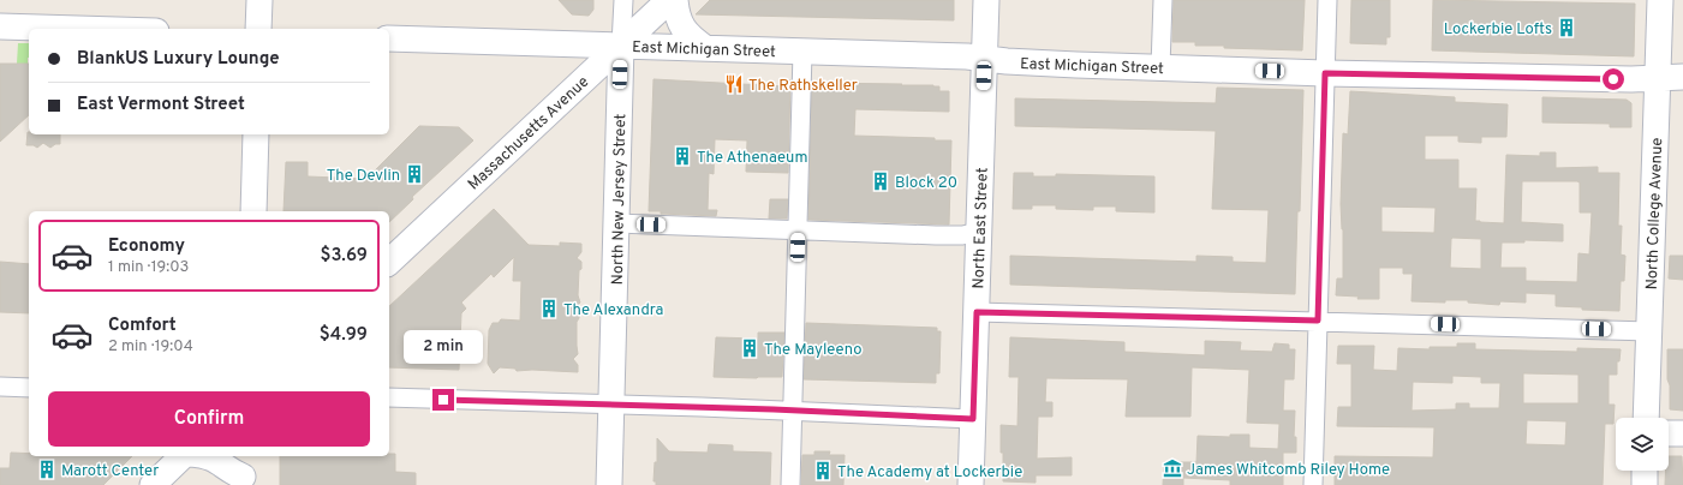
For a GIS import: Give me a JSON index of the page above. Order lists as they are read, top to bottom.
{
  "streets": {
    "main road": [
      "East Michigan Street",
      "Massachusetts Avenue",
      "North New Jersey Street",
      "North College Avenue",
      "North East Street"
    ]
  },
  "crossings": [
    ["East Michigan Street", "Massachusetts Avenue"],
    ["East Michigan Street", "North New Jersey Street"],
    ["East Michigan Street", "North College Avenue"],
    ["East Michigan Street", "North East Street"],
    ["Massachusetts Avenue", "North New Jersey Street"]
  ],
  "places": {
    "building": [
      "Lockerbie Lofts",
      "The Athenaeum",
      "The Devlin",
      "Block 20",
      "The Alexandra",
      "The Mayleeno",
      "Marott Center",
      "The Academy at Lockerbie"
    ],
    "restaurant": ["The Rathskeller"],
    "museum": ["James Whitcomb Riley Home"]
  },
  "page": {
    "banner": ["BlankUS Luxury Lounge", "East Vermont Street"],
    "list": [
      {
        "name": "Economy",
        "note": "1 min · 19:03",
        "value": "$3.69"
      },
      {
        "name": "Comfort",
        "note": "2 min · 19:04",
        "value": "$4.99"
      }
    ],
    "bubble": "2 min",
    "buttons": "Confirm"
  }
}
